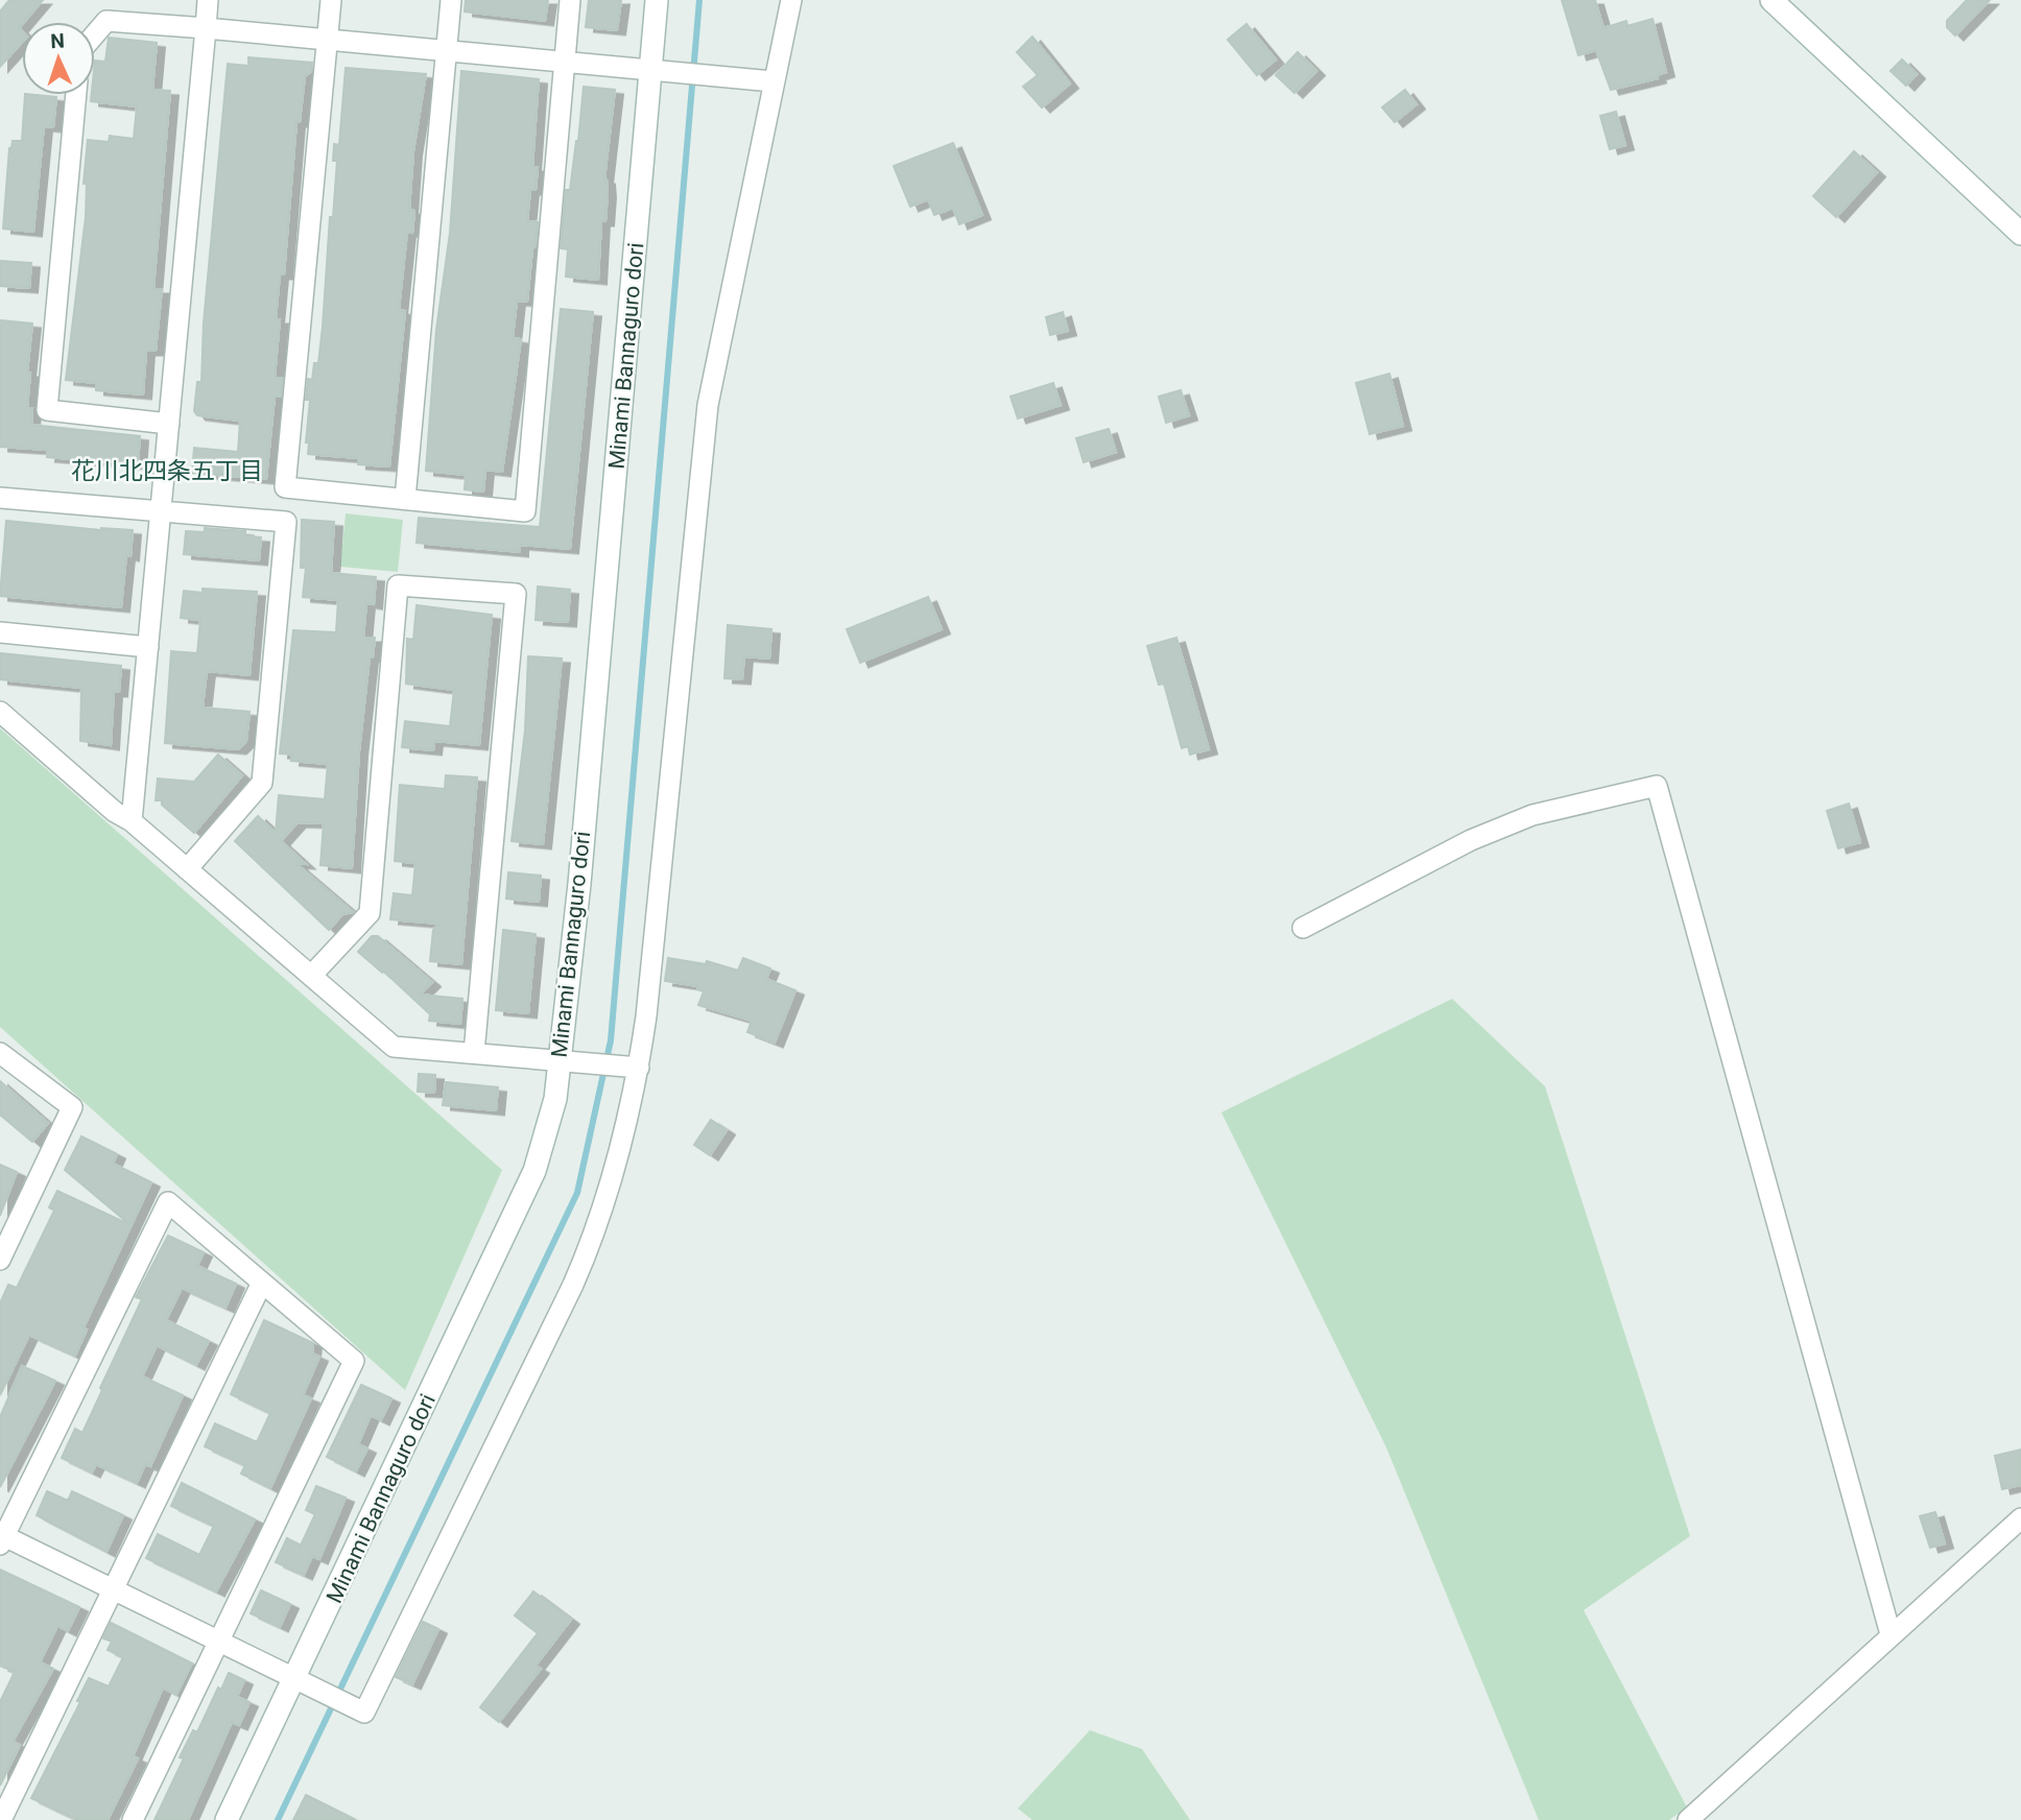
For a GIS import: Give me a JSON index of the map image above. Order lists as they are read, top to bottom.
{
  "streets": {
    "street": ["Minami Bannaguro dori"]
  },
  "districts": ["花川北四条五丁目"],
  "north": "top"
}
